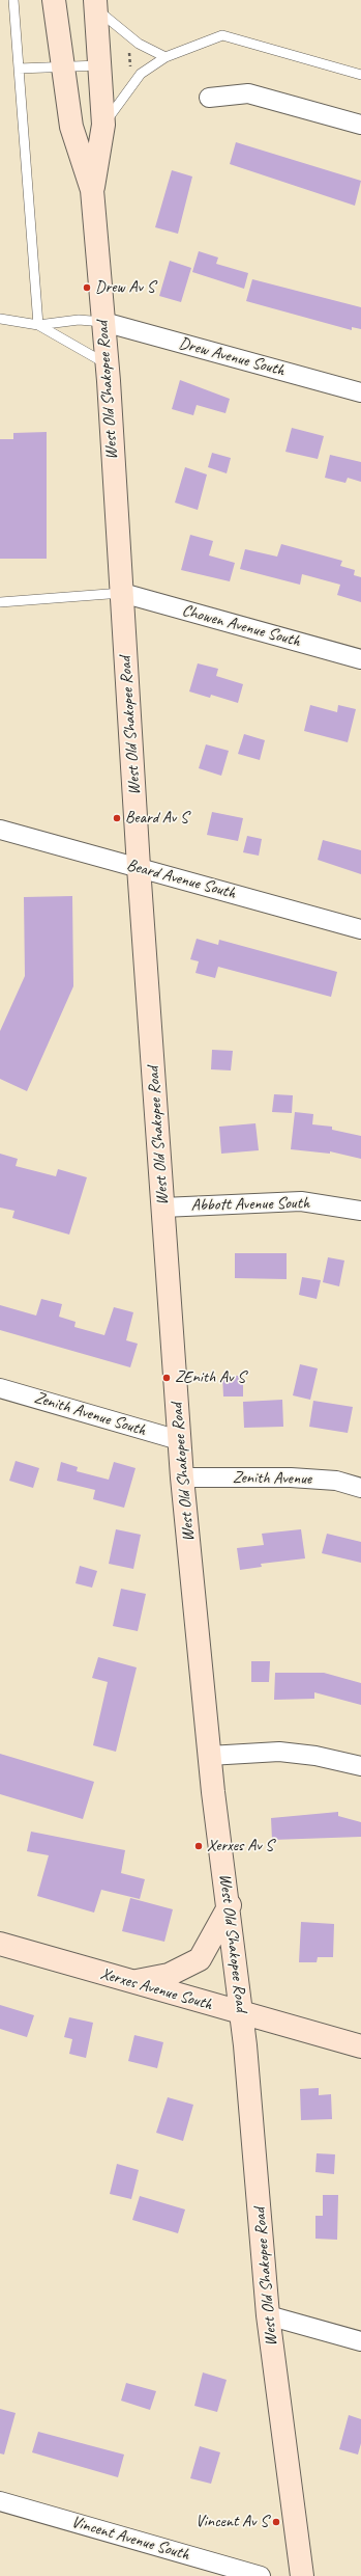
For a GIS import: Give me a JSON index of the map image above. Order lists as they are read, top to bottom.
{
  "streets": {
    "main road": ["West Old Shakopee Road", "Xerxes Avenue South"],
    "street": [
      "Drew Avenue South",
      "Chowen Avenue South",
      "Beard Avenue South",
      "Abbott Avenue South",
      "Zenith Avenue South",
      "Zenith Avenue",
      "Vincent Avenue South"
    ]
  },
  "crossings": [
    ["Drew Avenue South", "West Old Shakopee Road"],
    ["West Old Shakopee Road", "Chowen Avenue South"],
    ["West Old Shakopee Road", "Beard Avenue South"],
    ["West Old Shakopee Road", "Abbott Avenue South"],
    ["West Old Shakopee Road", "Zenith Avenue South"],
    ["West Old Shakopee Road", "Zenith Avenue"],
    ["West Old Shakopee Road", "Xerxes Avenue South"]
  ],
  "places": [
    "Drew Av S",
    "Beard Av S",
    "ZEnith Av S",
    "Xerxes Av S",
    "Vincent Av S"
  ]
}
